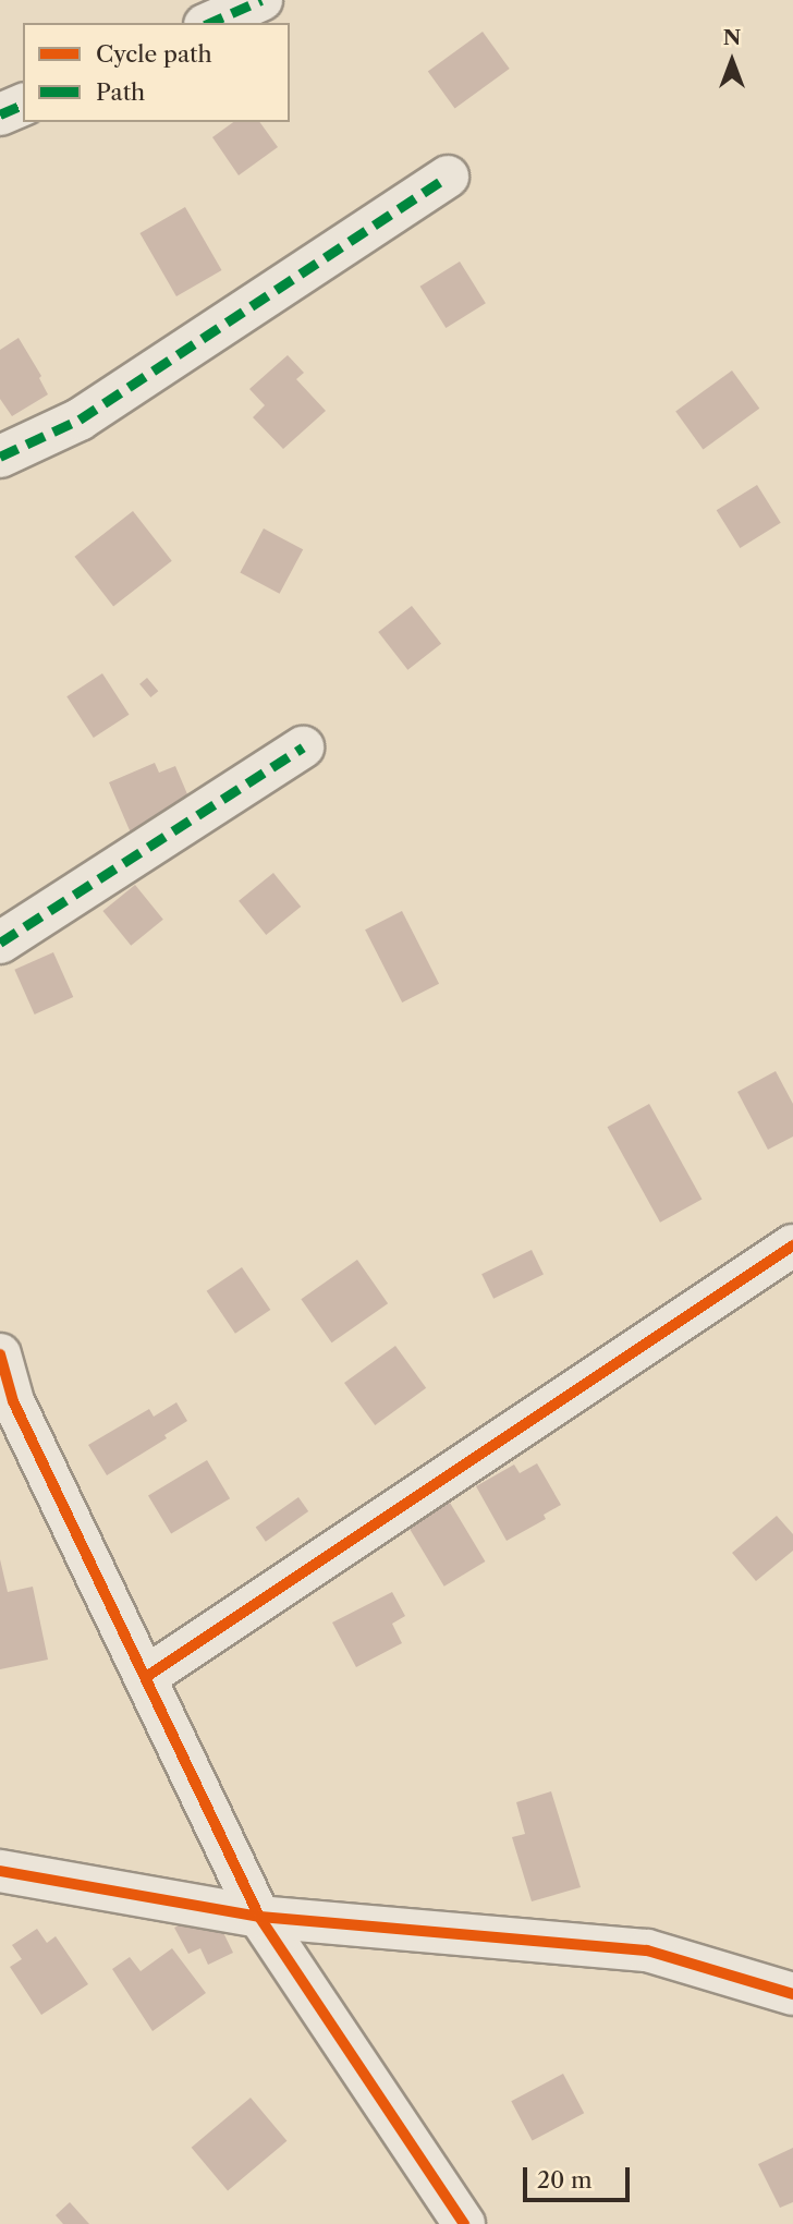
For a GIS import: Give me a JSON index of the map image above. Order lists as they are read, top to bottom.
{
  "legend": ["Cycle path", "Path"],
  "scale_bar": "20 m",
  "north": "top"
}
